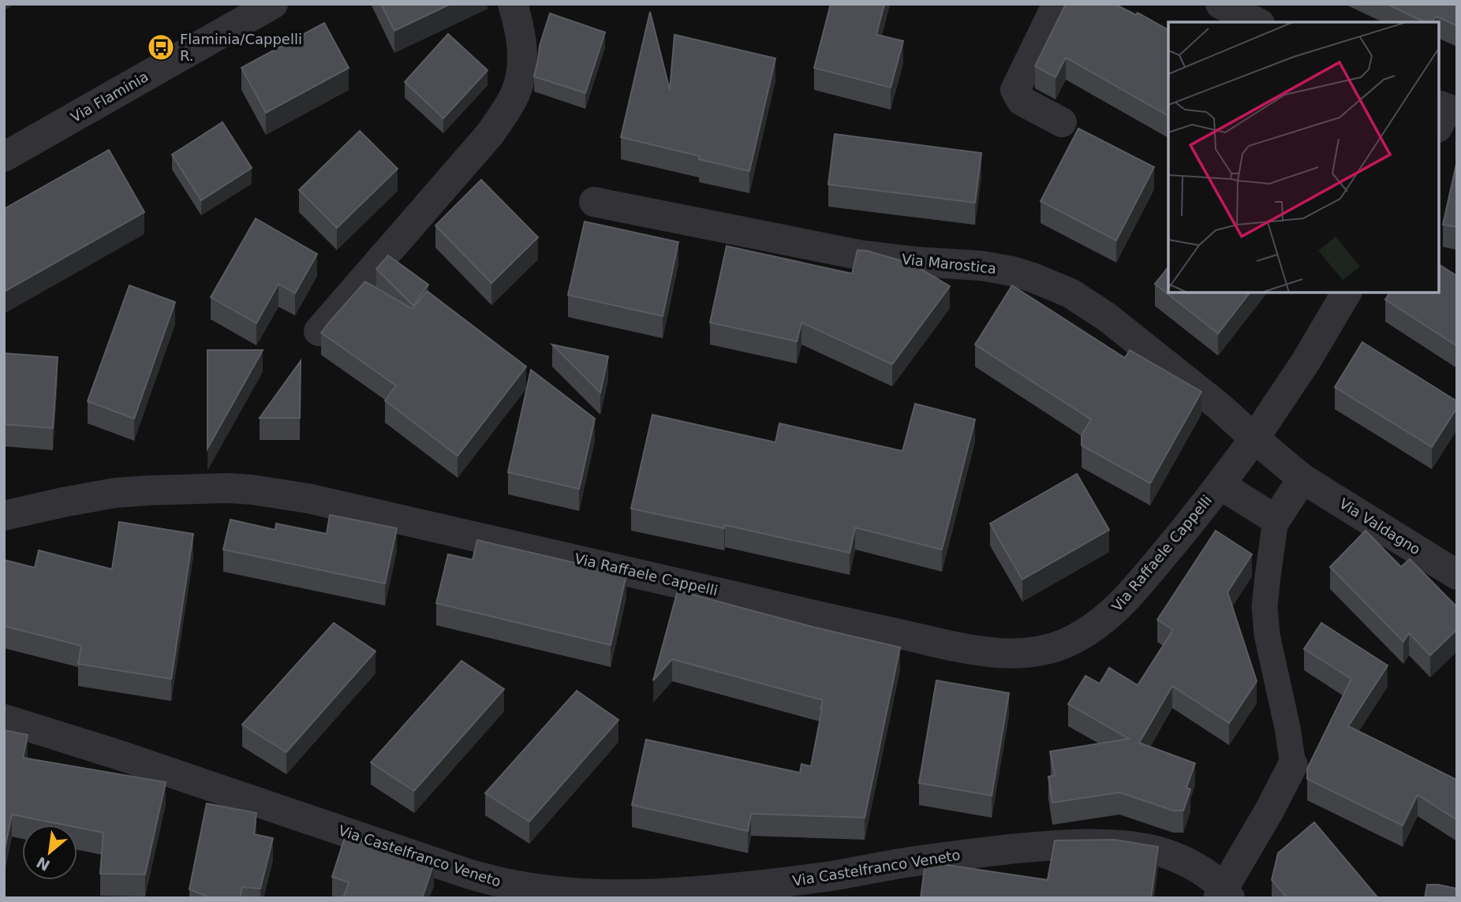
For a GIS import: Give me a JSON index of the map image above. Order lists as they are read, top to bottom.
{
  "streets": {
    "street": [
      "Via Flaminia",
      "Via Marostica",
      "Via Valdagno",
      "Via Raffaele Cappelli",
      "Via Castelfranco Veneto"
    ]
  },
  "crossings": [
    ["Via Marostica", "Via Valdagno"],
    ["Via Marostica", "Via Raffaele Cappelli"]
  ],
  "places": {
    "bus stop": ["Flaminia/Cappelli R."]
  },
  "north": "bottom left"
}
